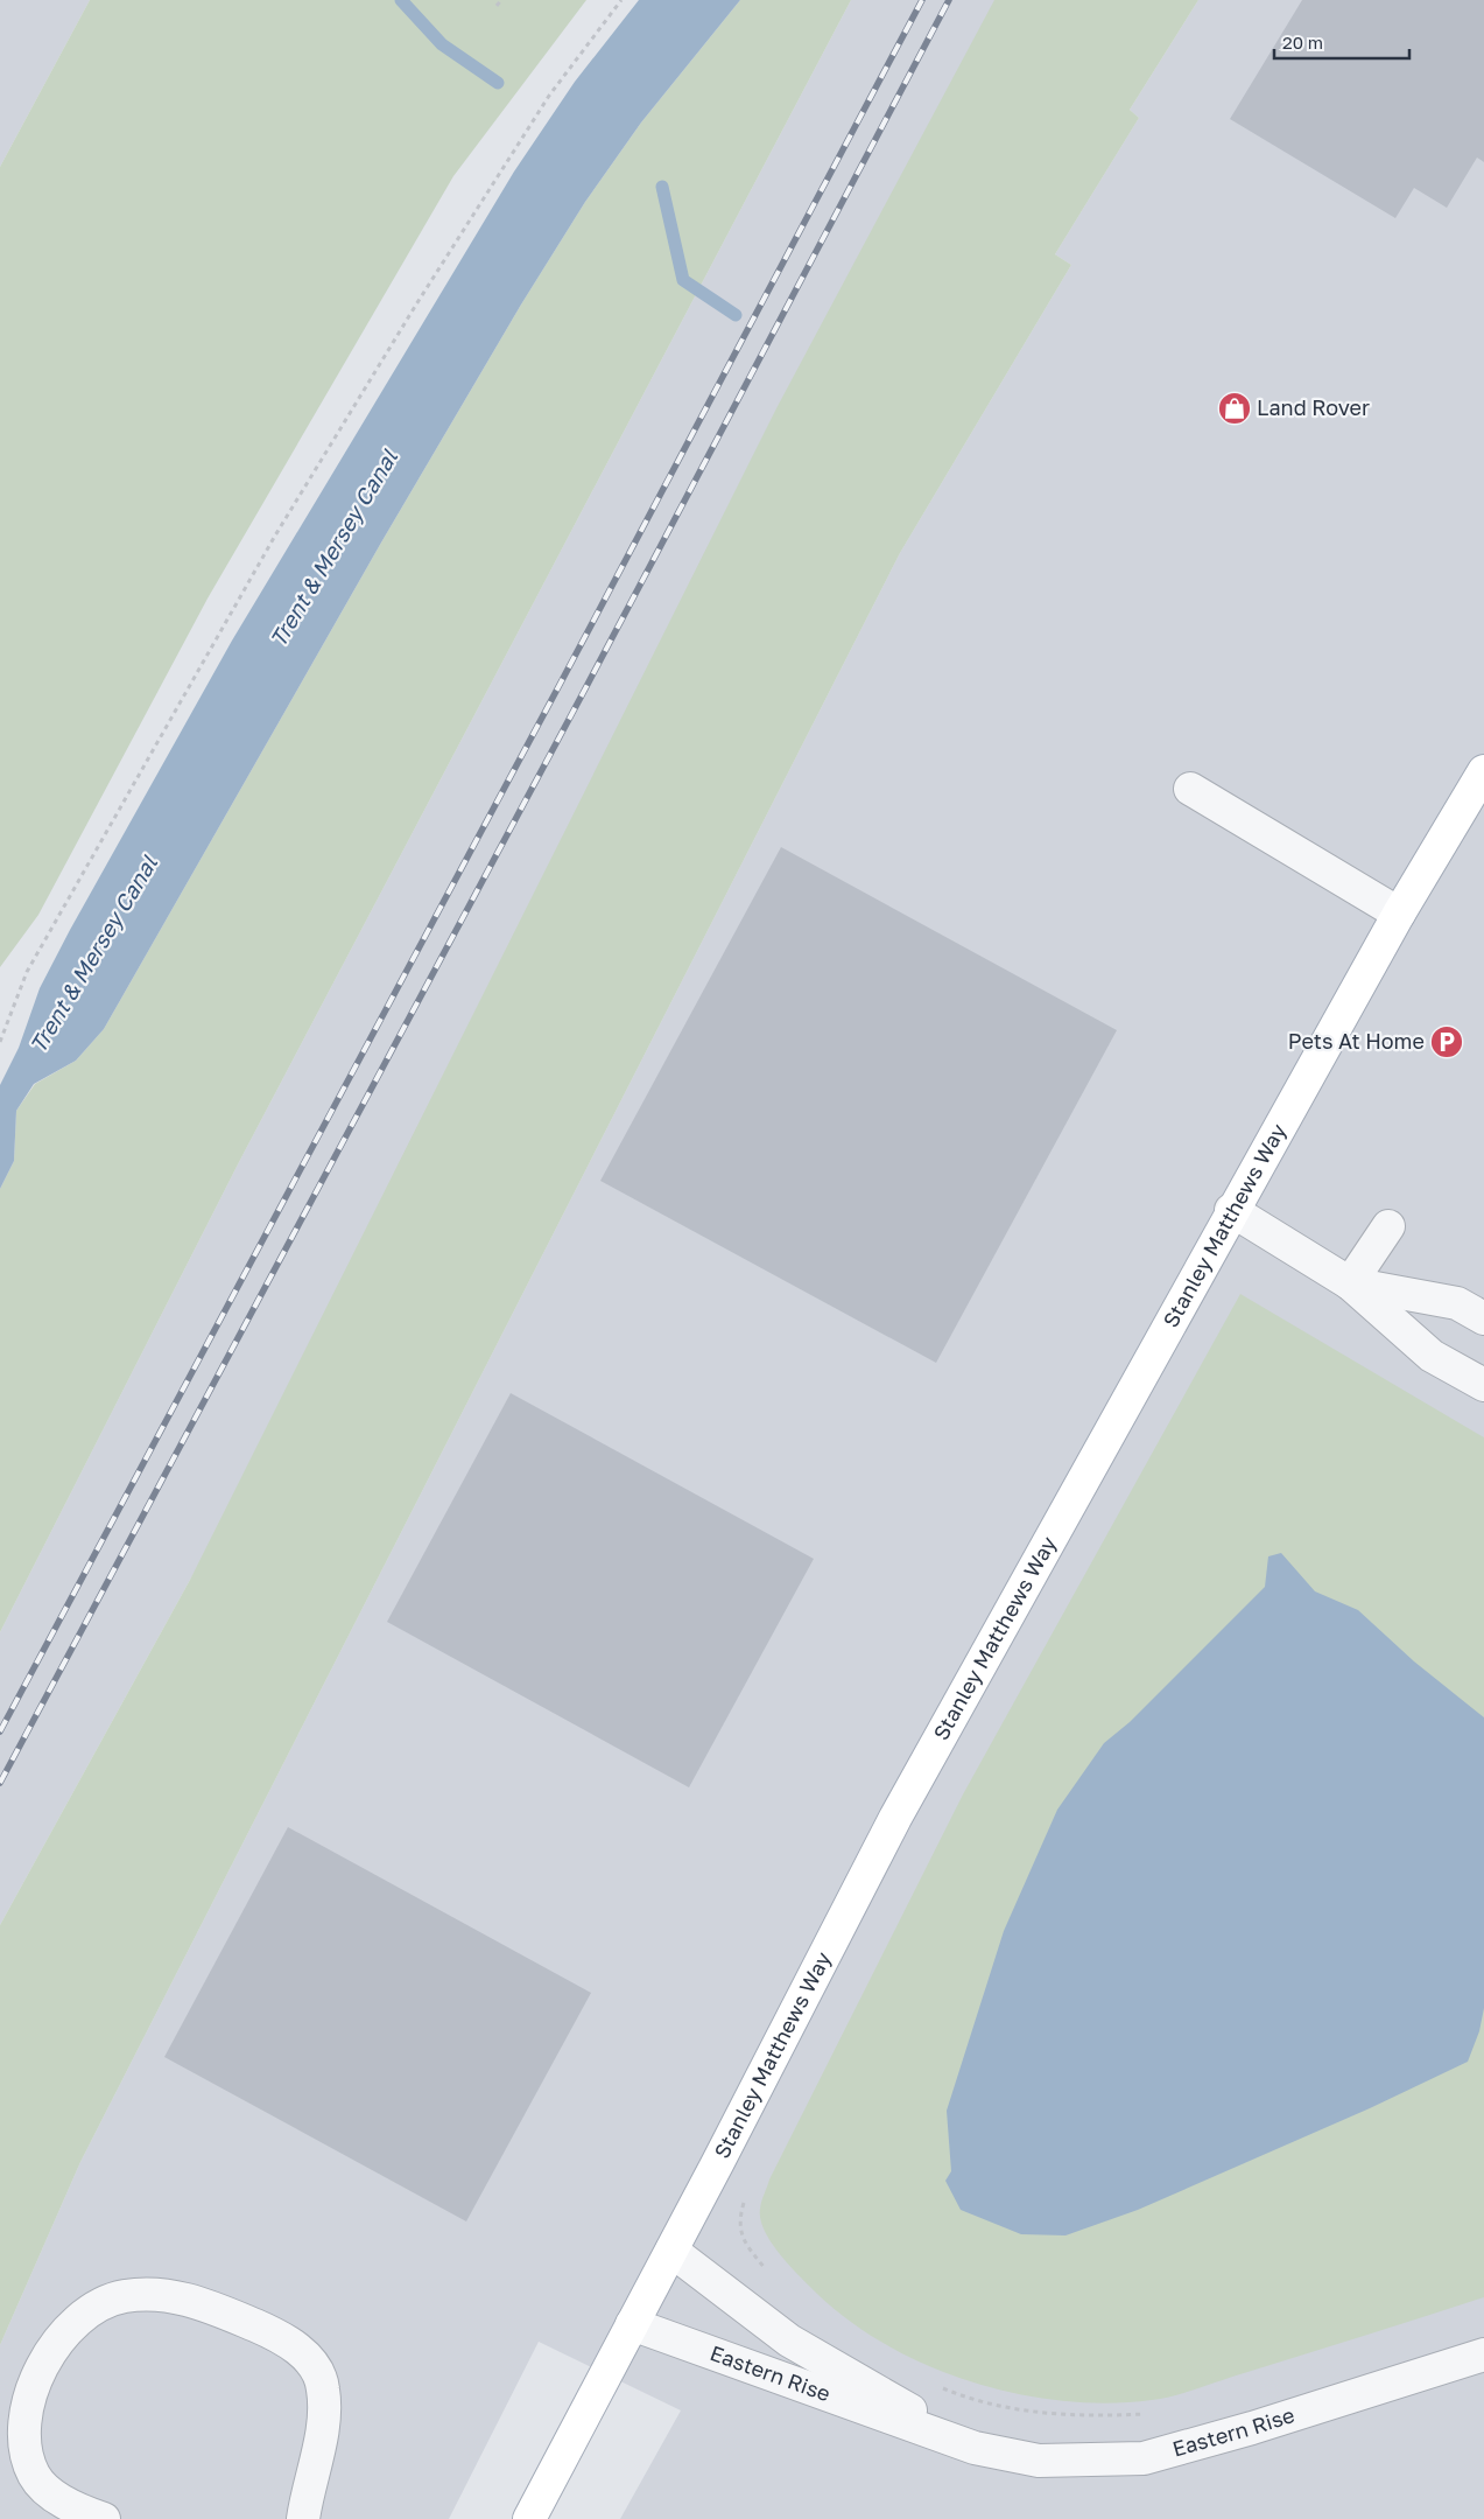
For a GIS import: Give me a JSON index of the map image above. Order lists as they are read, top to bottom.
{
  "streets": {
    "main road": ["Stanley Matthews Way"],
    "street": ["Eastern Rise"]
  },
  "crossings": [
    ["Stanley Matthews Way", "Eastern Rise"]
  ],
  "water": ["Trent & Mersey Canal"],
  "places": {
    "shop": ["Land Rover"],
    "parking": ["Pets At Home"]
  },
  "scale_bar": "20 m"
}
